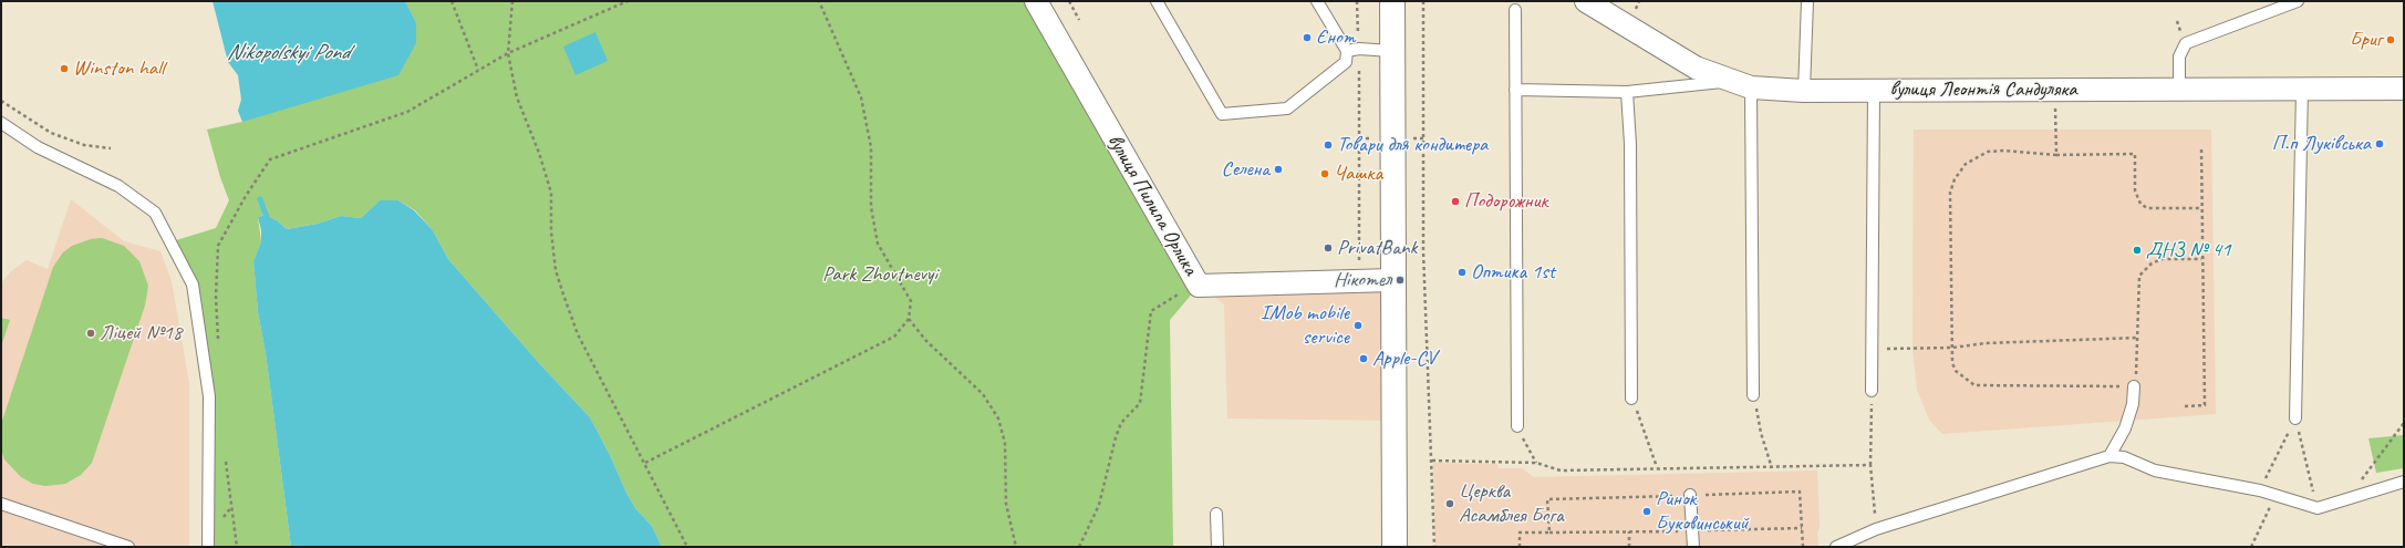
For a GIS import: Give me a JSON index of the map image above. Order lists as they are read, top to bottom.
{
  "streets": {
    "street": ["вулиця Леонтія Сандуляка", "вулиця Пилипа Орлика"]
  },
  "water": ["Nikopolskyi Pond"],
  "parks": ["Park Zhovtnevyi"],
  "places": [
    "Єнот",
    "Бриг",
    "Winston hall",
    "П.п Луківська",
    "Товари для кондитера",
    "Селена",
    "Чашка",
    "Подорожник",
    "PrivatBank",
    "ДНЗ № 41",
    "Оптика 1st",
    "Нікотел",
    "IMob mobile service",
    "Ліцей №18",
    "Apple-CV",
    "Церква Асамблея Бога",
    "Ринок Буковинський"
  ]
}
